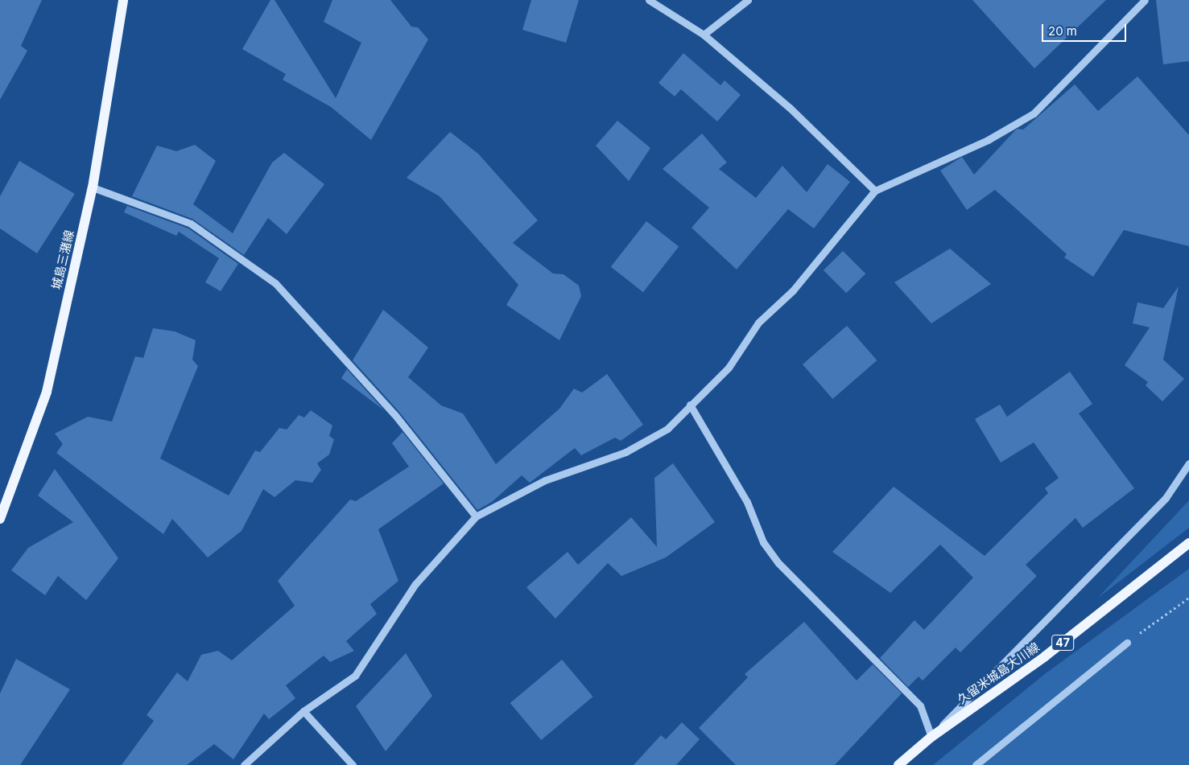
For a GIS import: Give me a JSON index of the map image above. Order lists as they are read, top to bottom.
{
  "streets": {
    "main road": ["城島三潴線", "47", "久留米城島大川線"]
  },
  "scale_bar": "20 m"
}
